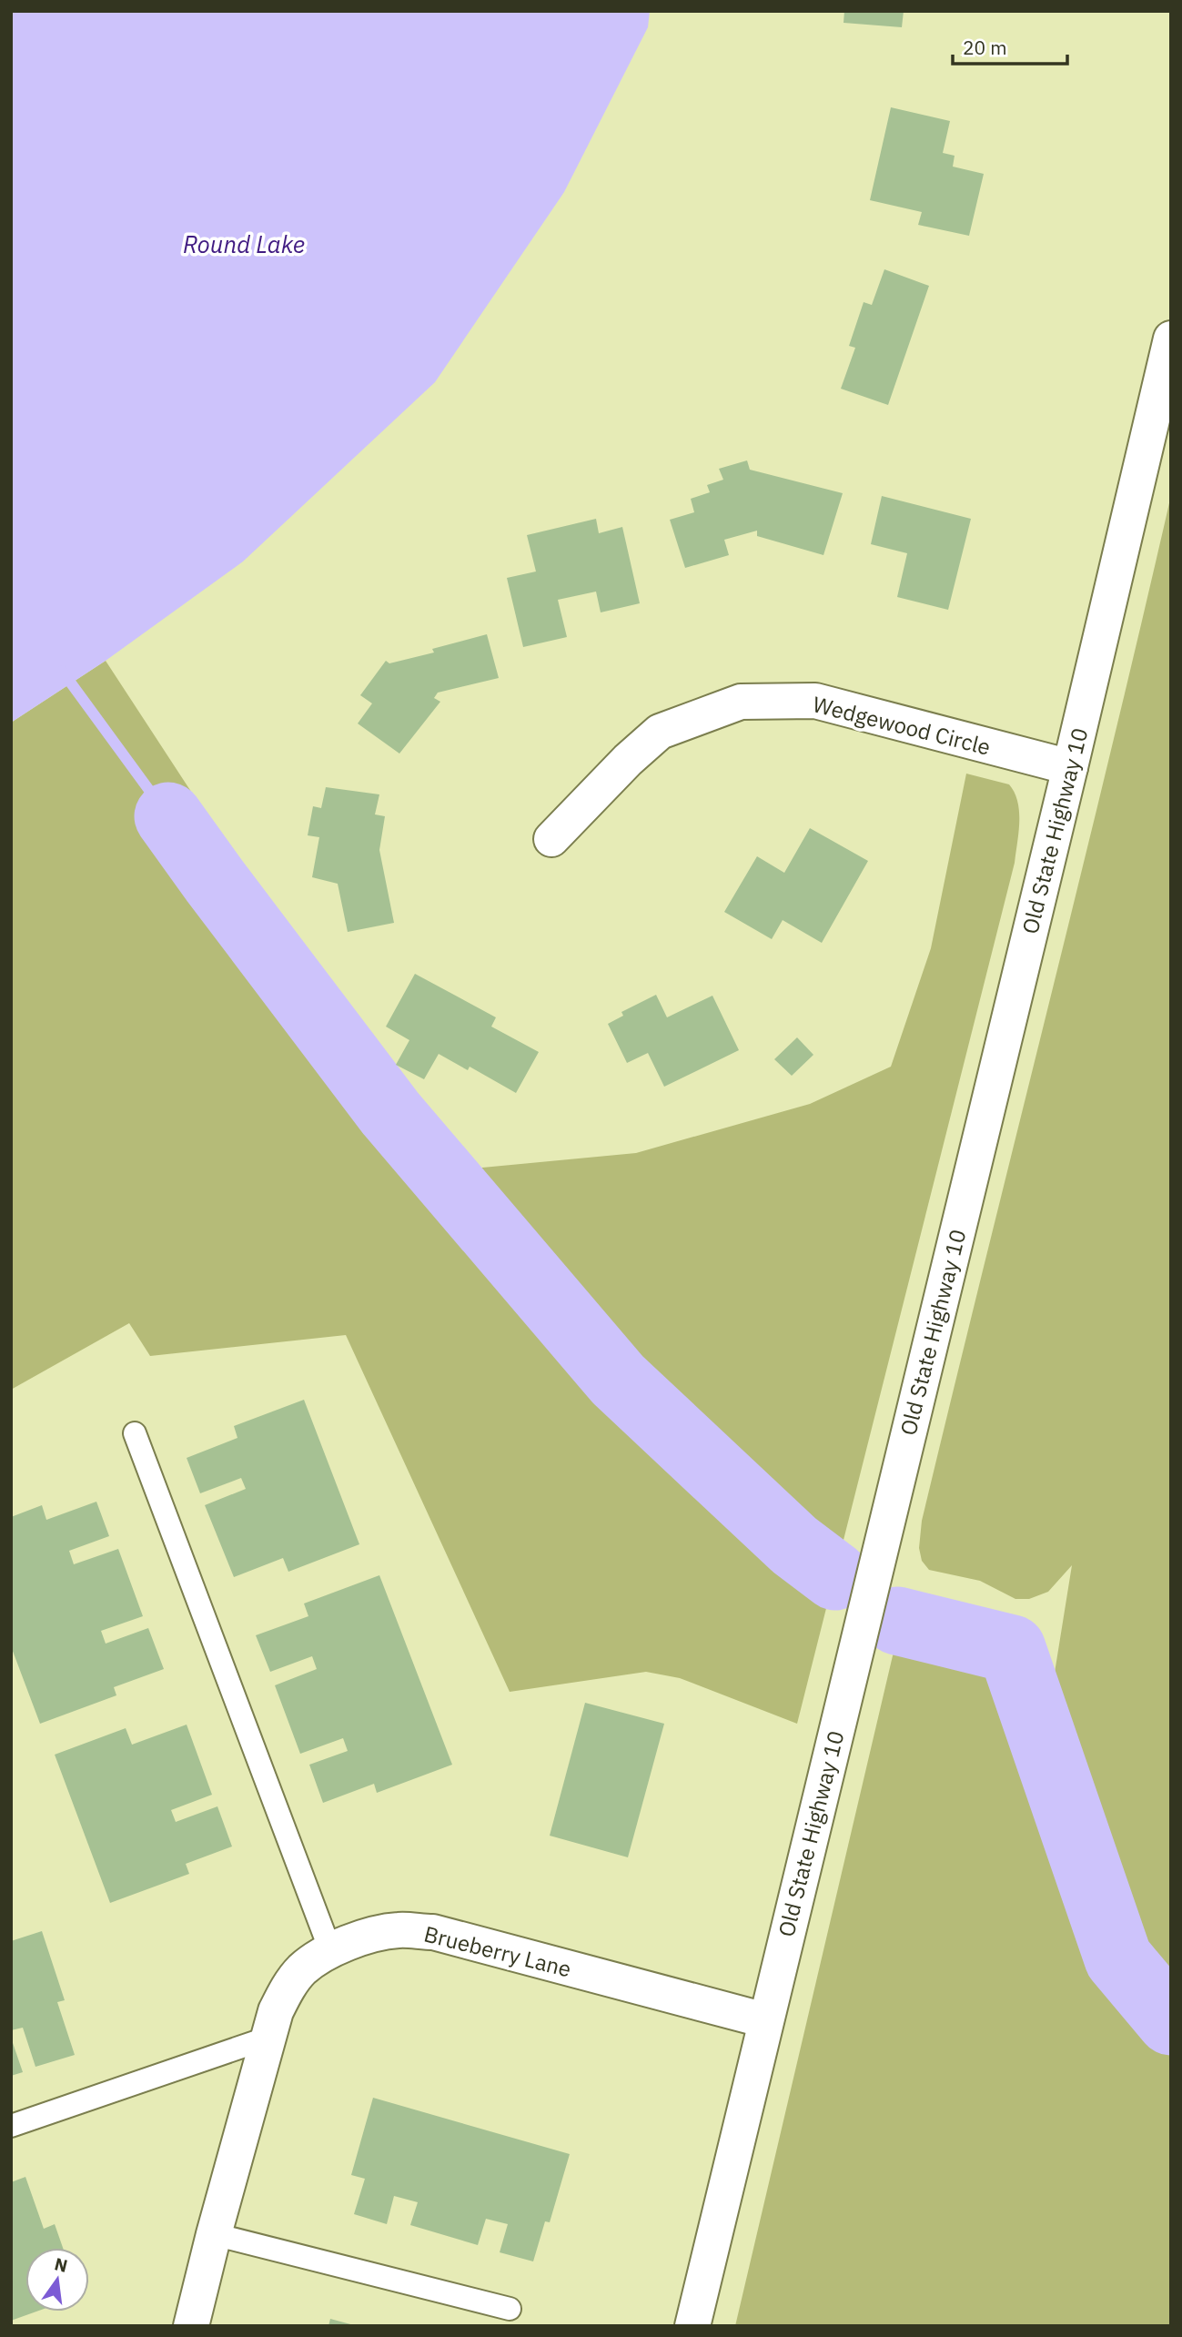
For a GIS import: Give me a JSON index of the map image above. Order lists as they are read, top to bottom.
{
  "streets": {
    "street": ["Wedgewood Circle", "Old State Highway 10", "Brueberry Lane"]
  },
  "crossings": [
    ["Wedgewood Circle", "Old State Highway 10"],
    ["Old State Highway 10", "Brueberry Lane"]
  ],
  "water": ["Round Lake"],
  "scale_bar": "20 m",
  "north": "top"
}
